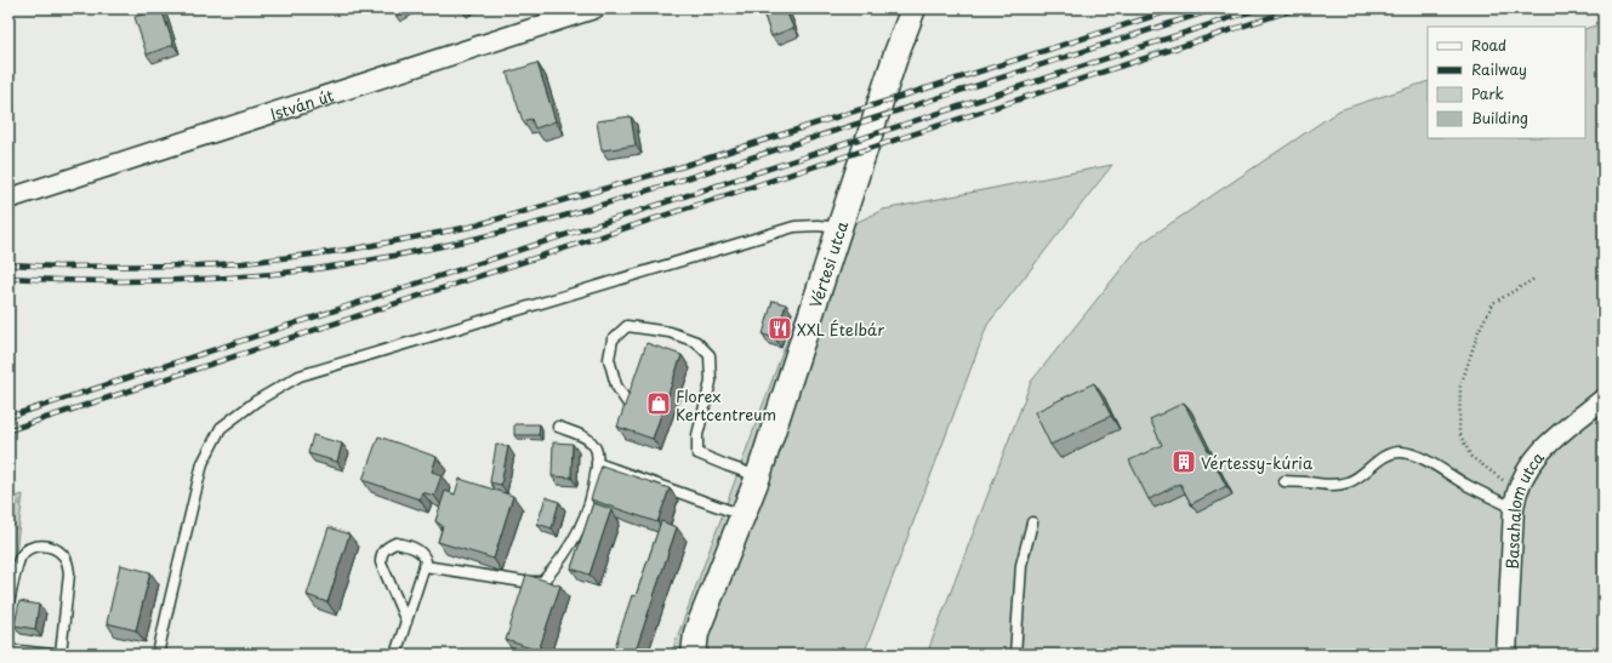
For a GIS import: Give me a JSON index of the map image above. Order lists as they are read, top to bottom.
{
  "streets": {
    "street": ["István út", "Vértesi utca", "Basahalom utca"]
  },
  "places": {
    "restaurant": ["XXL Ételbár"],
    "shop": ["Florex Kertcentreum"],
    "building": ["Vértessy-kúria"]
  },
  "legend": [
    "Road",
    "Railway",
    "Park",
    "Building"
  ]
}
